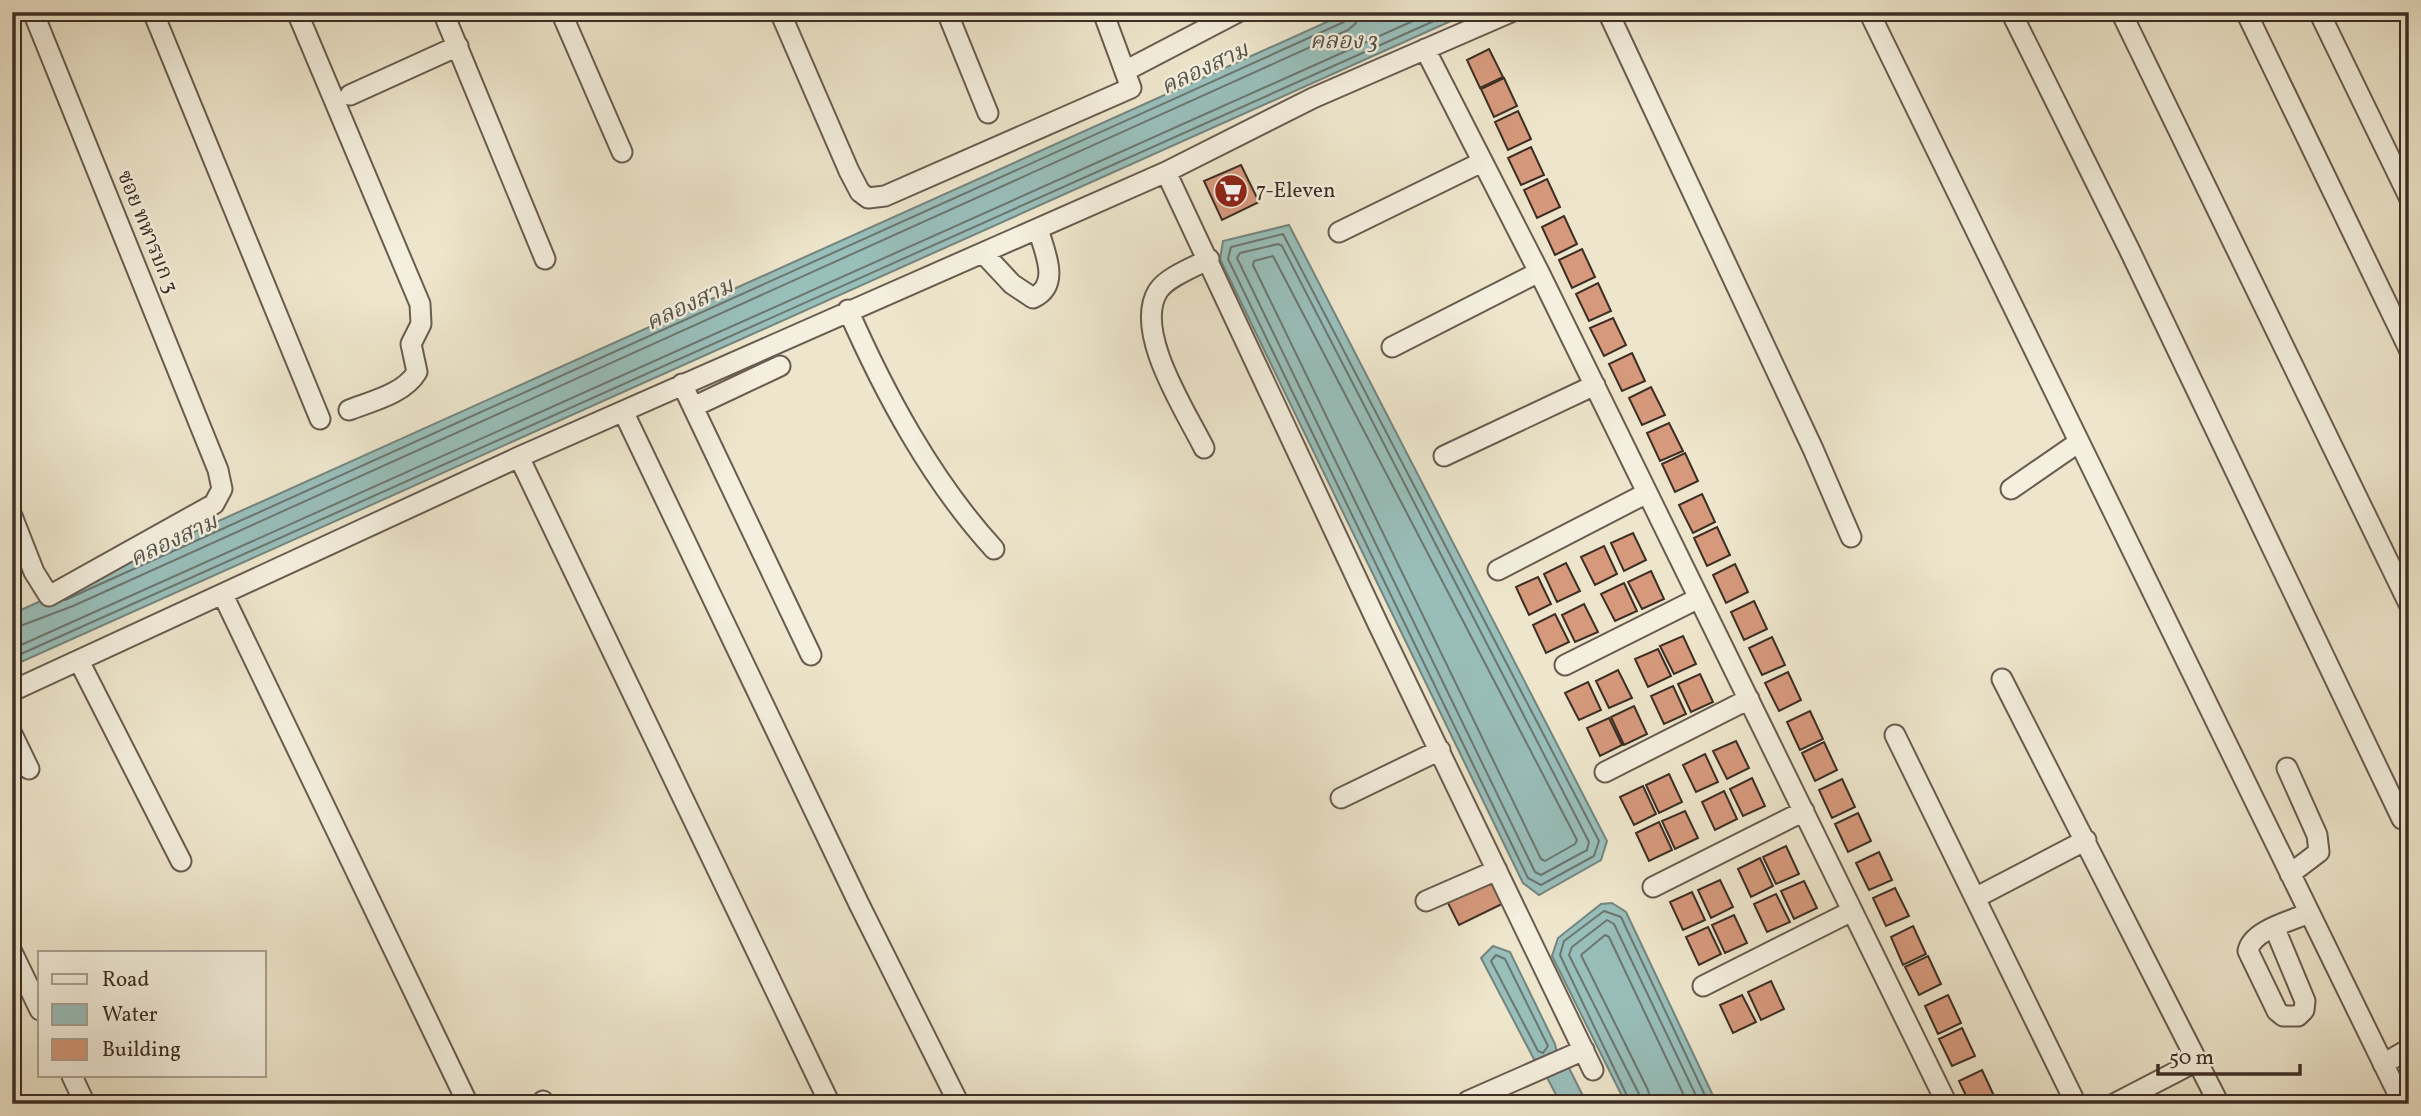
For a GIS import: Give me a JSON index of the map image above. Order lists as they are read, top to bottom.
{
  "streets": {
    "street": ["ซอย ทหารบก 3"]
  },
  "water": ["คลอง 3", "คลองสาม"],
  "places": {
    "supermarket": ["7-Eleven"]
  },
  "legend": ["Road", "Water", "Building"],
  "scale_bar": "50 m"
}
